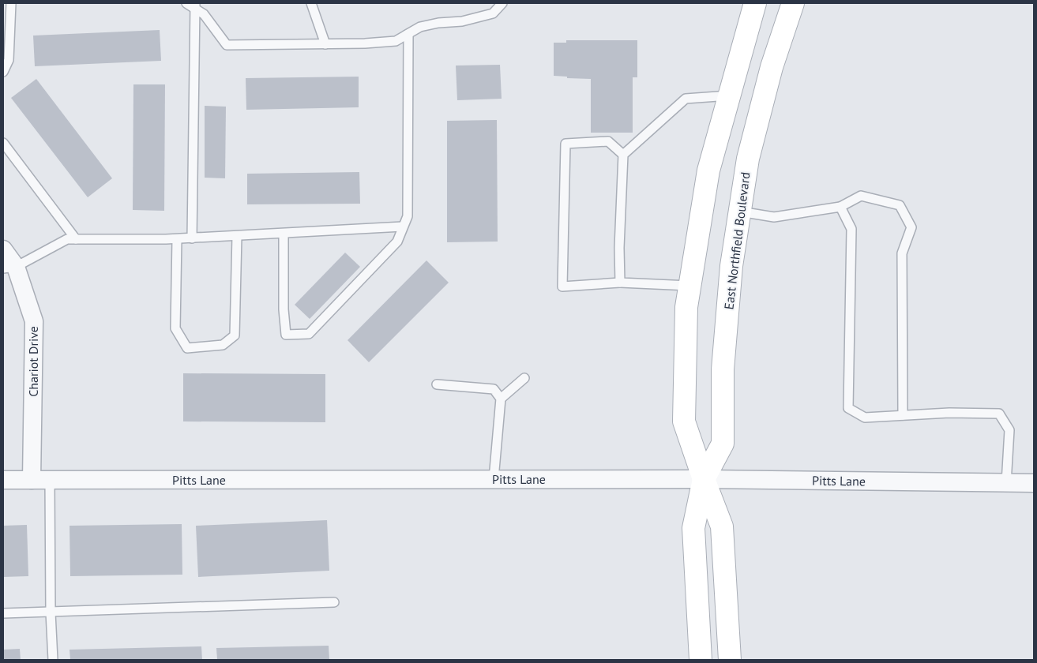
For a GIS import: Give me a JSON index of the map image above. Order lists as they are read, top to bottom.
{
  "streets": {
    "main road": ["East Northfield Boulevard"],
    "street": ["Chariot Drive", "Pitts Lane"]
  },
  "crossings": [
    ["East Northfield Boulevard", "Pitts Lane"],
    ["Chariot Drive", "Pitts Lane"]
  ]
}
